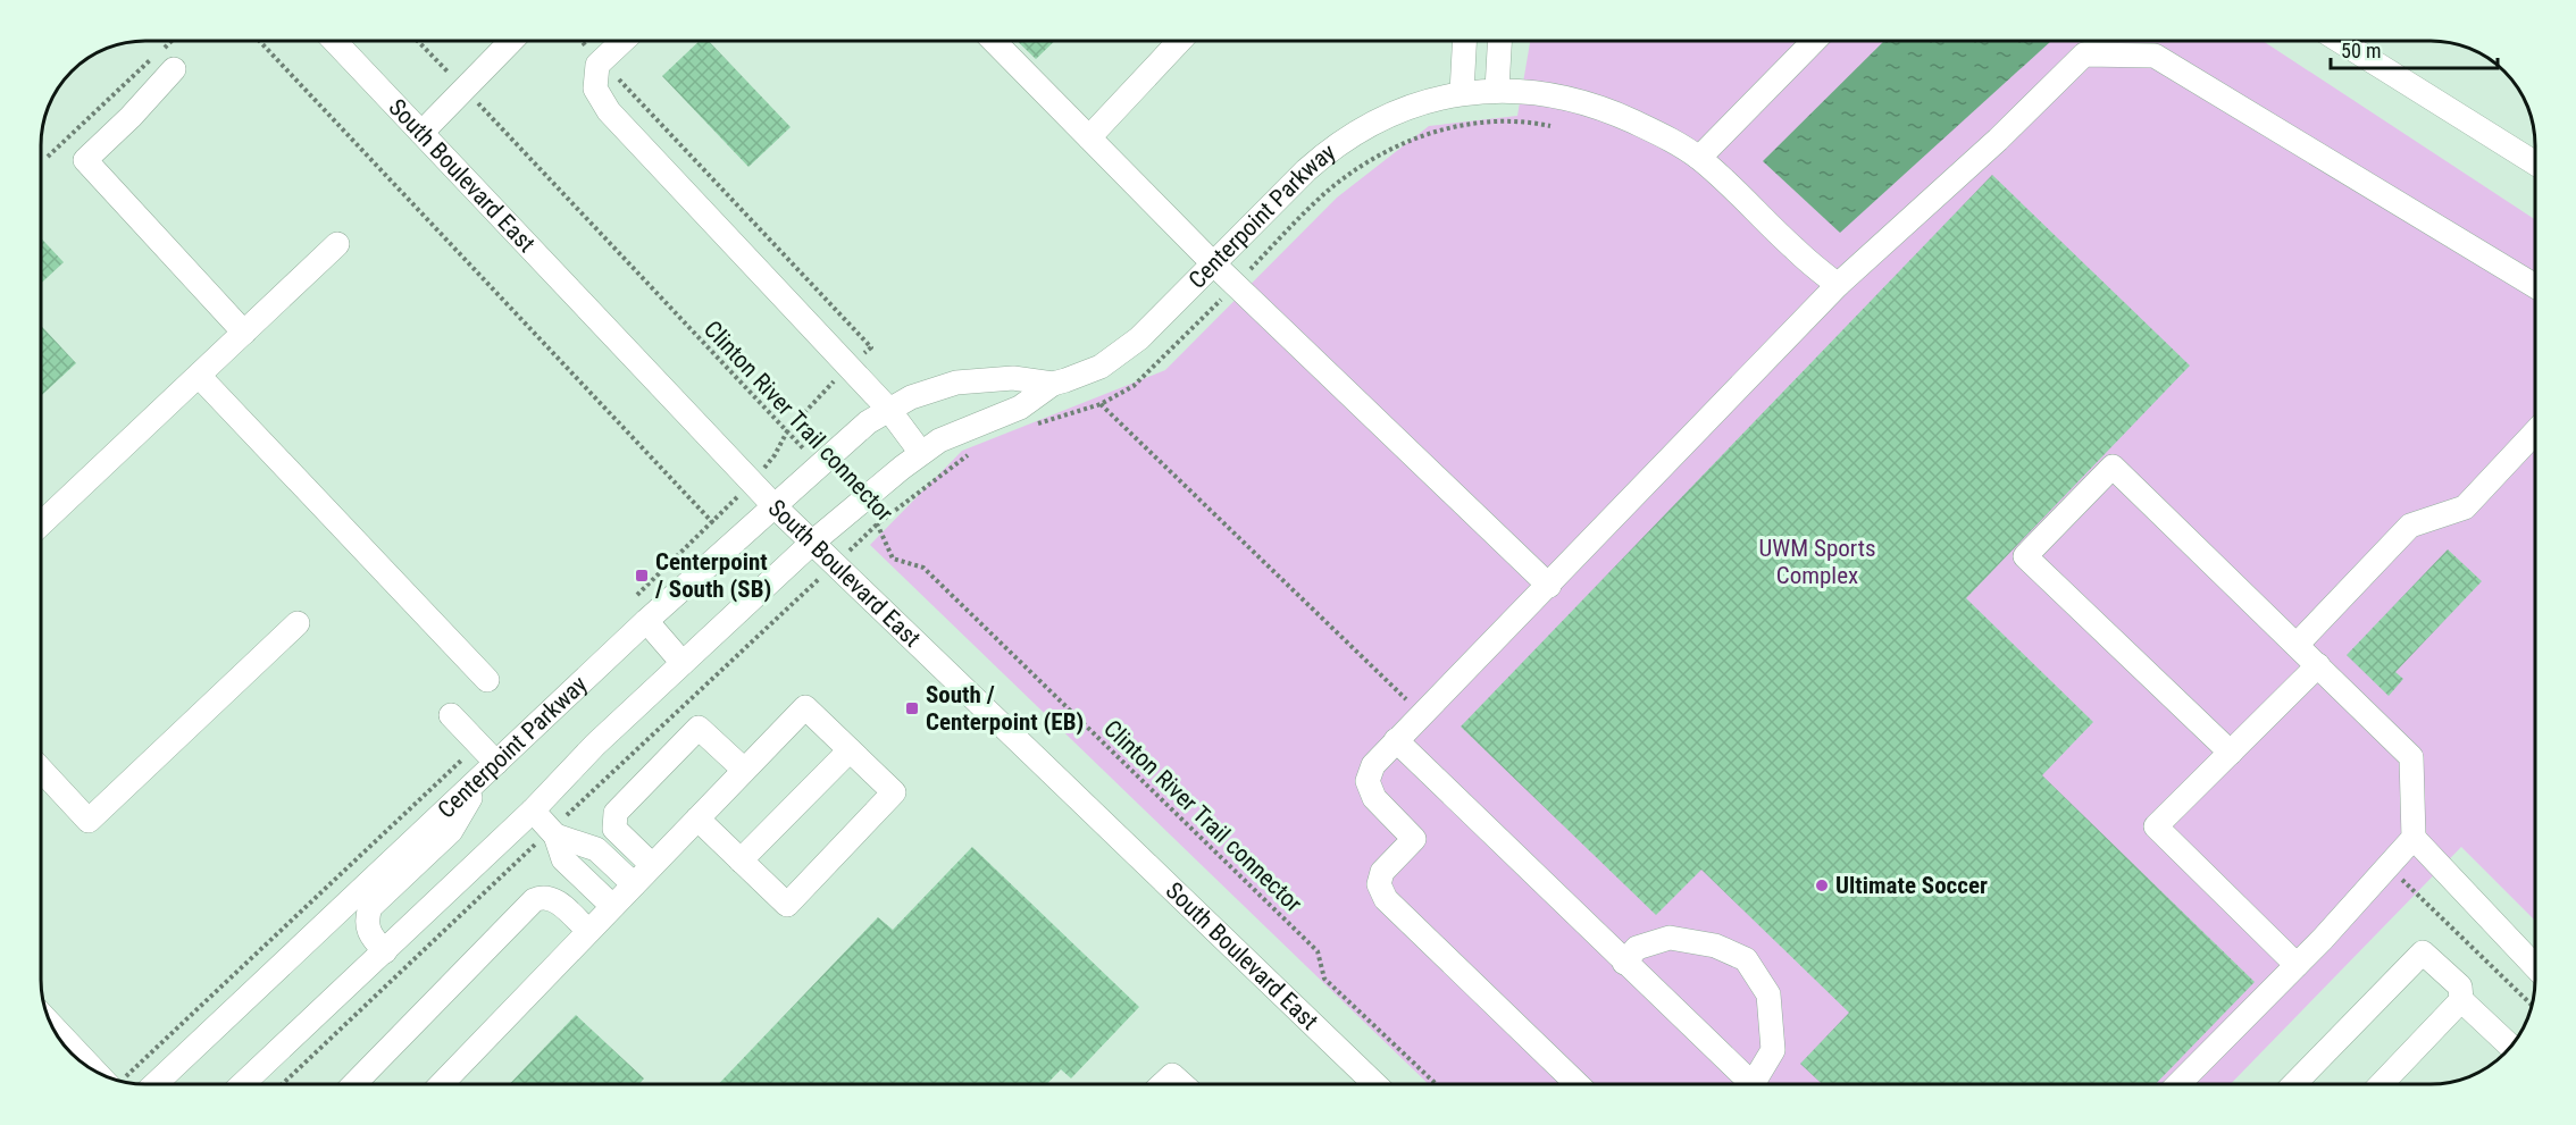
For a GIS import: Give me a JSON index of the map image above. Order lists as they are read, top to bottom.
{
  "streets": {
    "street": ["South Boulevard East", "Centerpoint Parkway"],
    "path": ["Clinton River Trail connector"]
  },
  "crossings": [
    ["South Boulevard East", "Centerpoint Parkway"],
    ["Centerpoint Parkway", "Clinton River Trail connector"]
  ],
  "parks": ["UWM Sports Complex"],
  "places": {
    "transit": ["Centerpoint / South (SB)", "South / Centerpoint (EB)"],
    "other": ["Ultimate Soccer"]
  },
  "scale_bar": "50 m"
}
